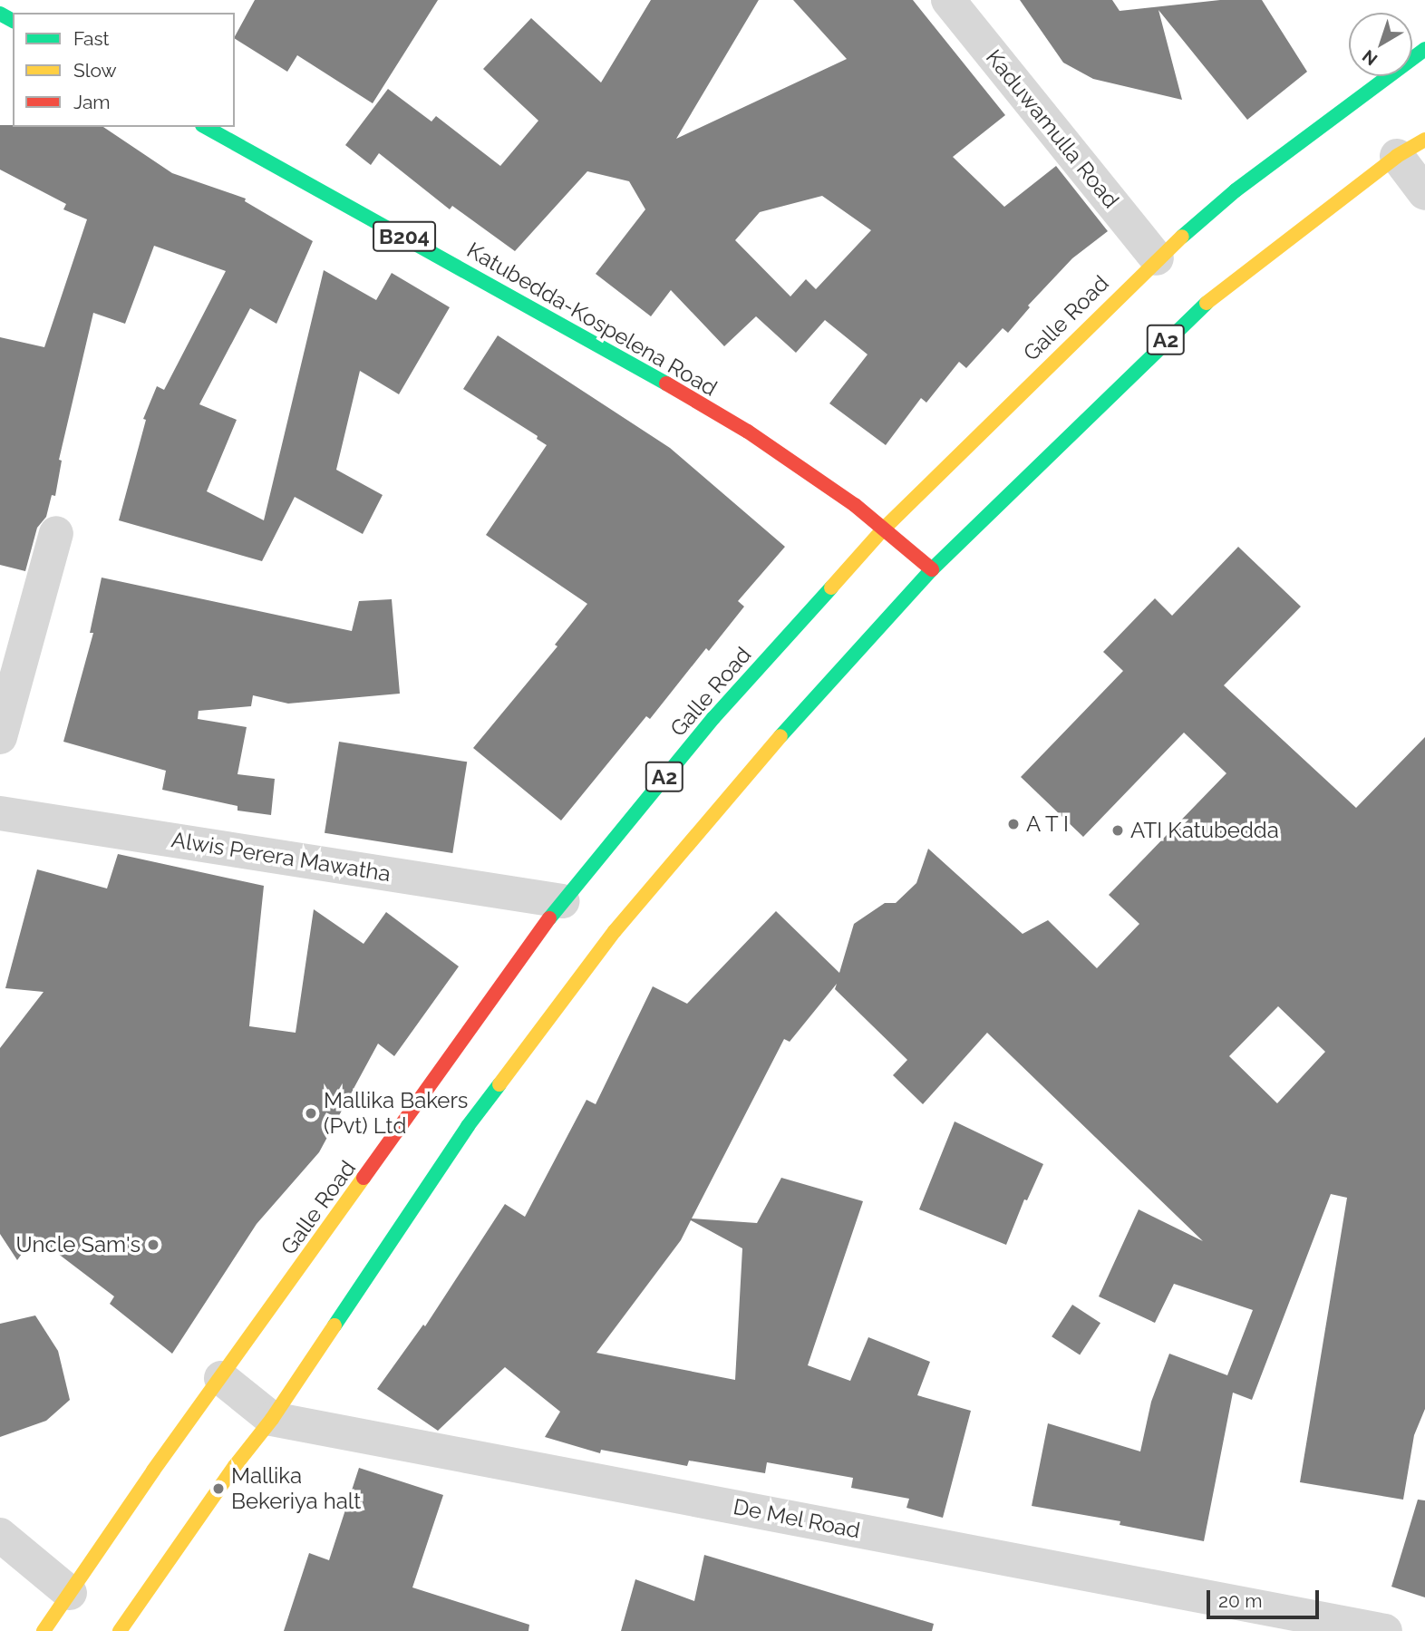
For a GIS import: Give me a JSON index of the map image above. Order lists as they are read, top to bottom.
{
  "streets": {
    "main road": [
      "B204",
      "Galle Road",
      "Katubedda-Kospelena Road",
      "A2"
    ],
    "street": ["Kaduwamulla Road", "Alwis Perera Mawatha", "De Mel Road"]
  },
  "crossings": [
    ["Kaduwamulla Road", "Galle Road"],
    ["Galle Road", "Katubedda-Kospelena Road"],
    ["Galle Road", "Alwis Perera Mawatha"],
    ["Galle Road", "De Mel Road"],
    ["Katubedda-Kospelena Road", "A2"],
    ["A2", "De Mel Road"]
  ],
  "places": [
    "A T I",
    "ATI Katubedda",
    "Mallika Bakers (Pvt) Ltd",
    "Uncle Sam's",
    "Mallika Bekeriya halt"
  ],
  "legend": ["Fast", "Slow", "Jam"],
  "scale_bar": "20 m",
  "north": "bottom left"
}
